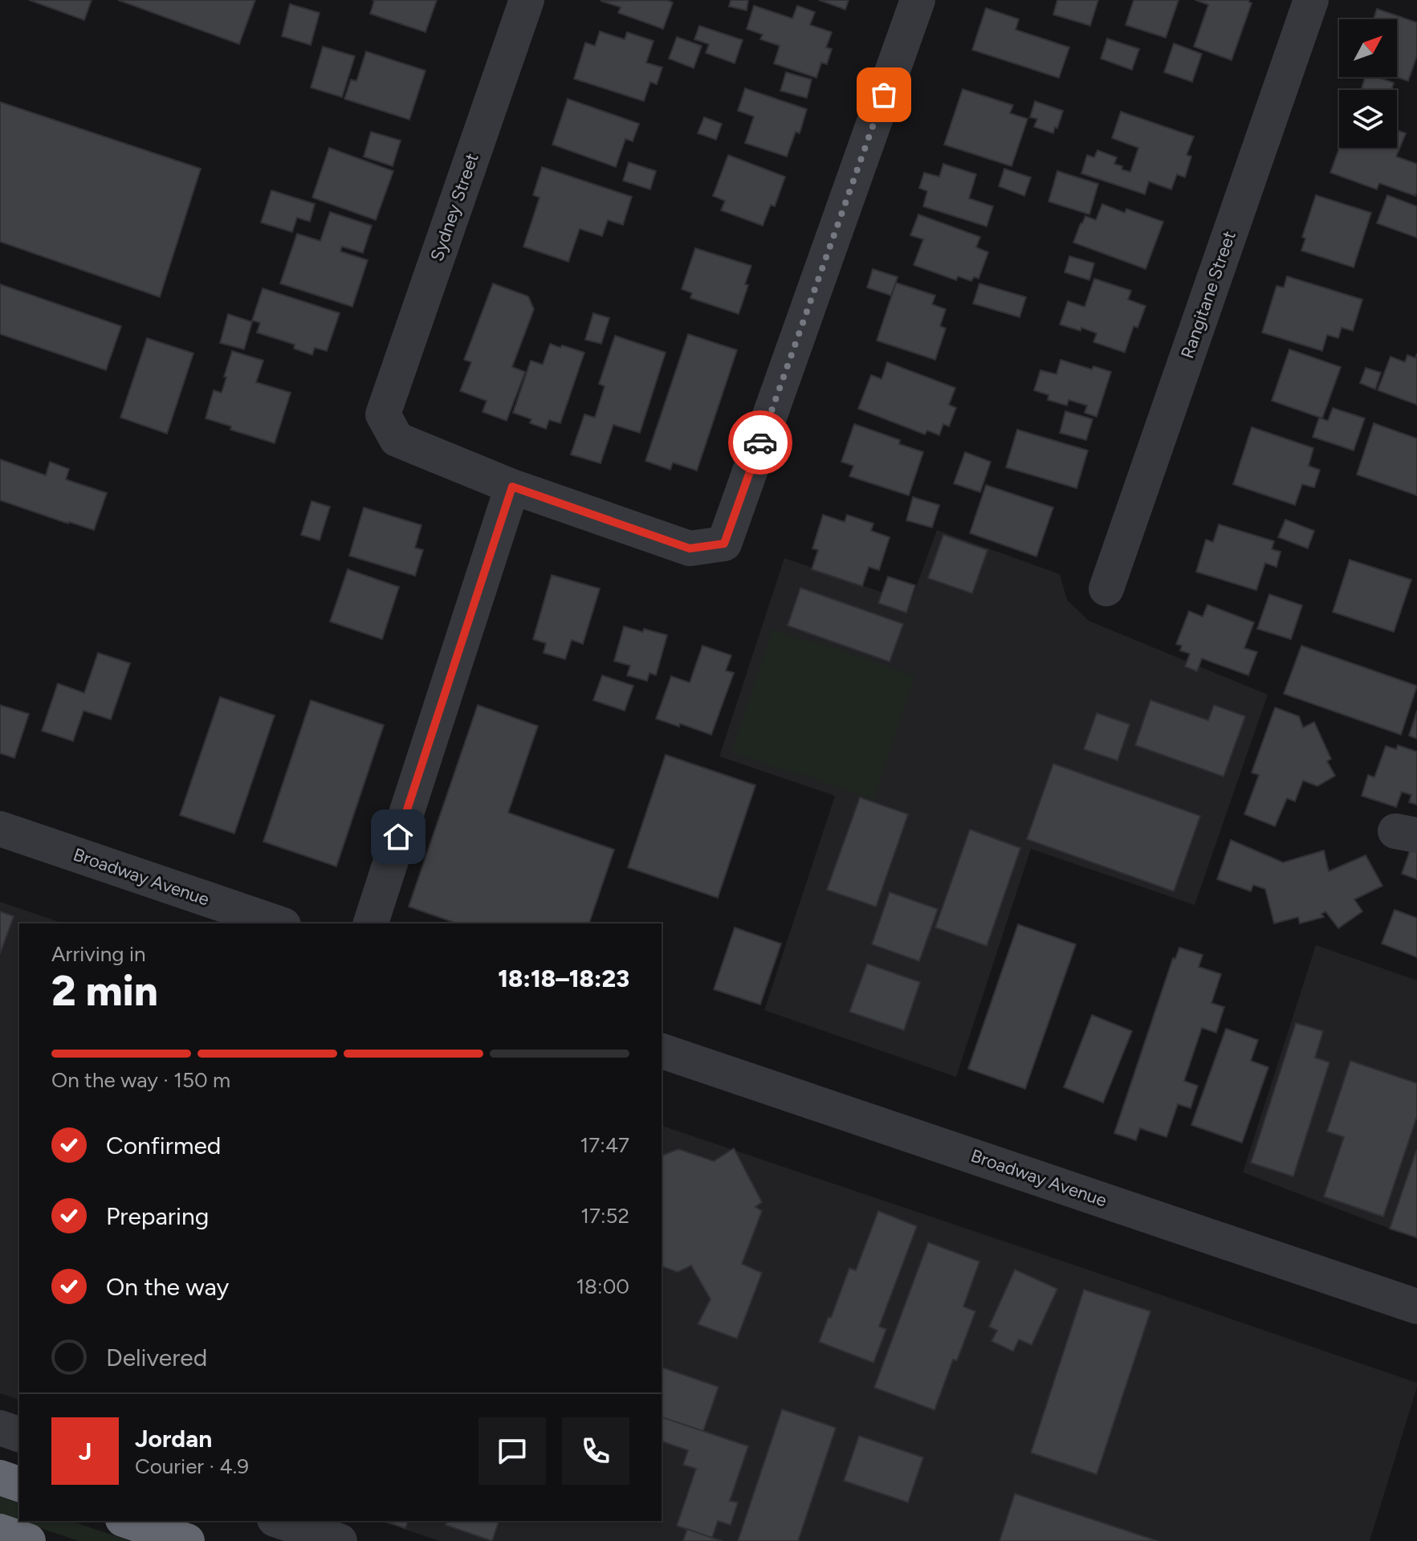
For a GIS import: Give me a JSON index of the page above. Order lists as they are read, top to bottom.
{
  "streets": {
    "street": ["Sydney Street", "Rangitane Street", "Broadway Avenue"]
  },
  "north": "top right",
  "page": {
    "heading": ["2 min", "Arriving in", "18:18–18:23"],
    "panel": ["Jordan", "Courier · 4.9"],
    "bar": "On the way · 150 m",
    "list": [
      ["Confirmed", "17:47"],
      ["Preparing", "17:52"],
      ["On the way", "18:00"],
      "Delivered"
    ],
    "round": "J"
  }
}
